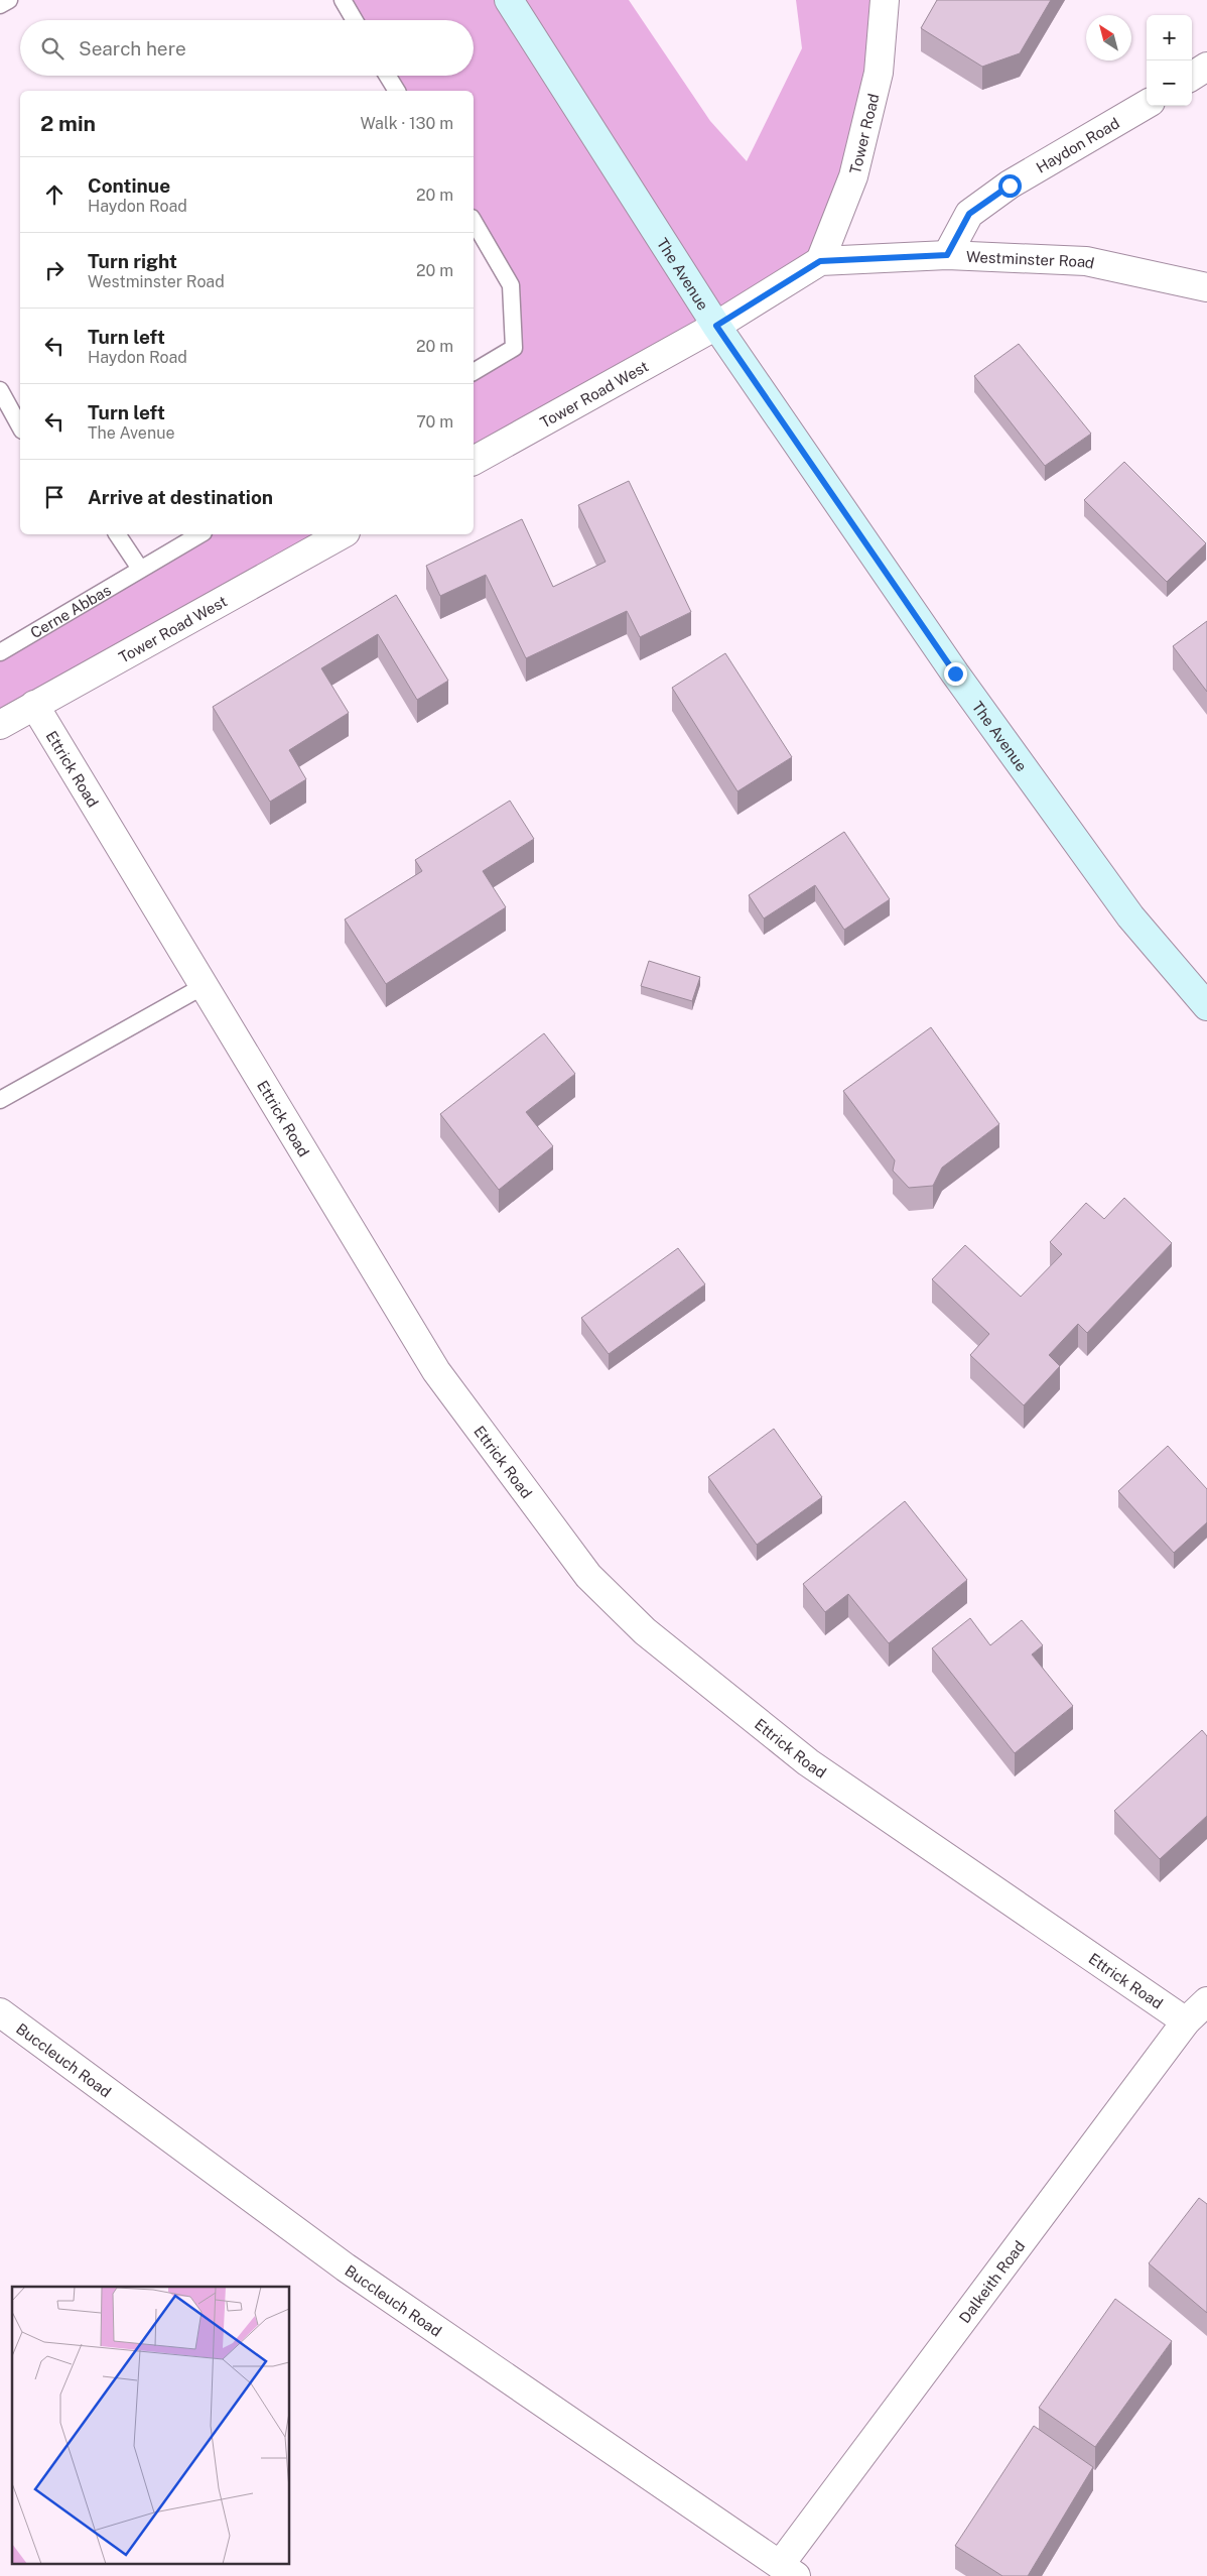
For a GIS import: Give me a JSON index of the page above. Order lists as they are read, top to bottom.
{
  "streets": {
    "main road": ["The Avenue"],
    "street": [
      "Tower Road",
      "Haydon Road",
      "Westminster Road",
      "Tower Road West",
      "Ettrick Road",
      "Buccleuch Road",
      "Dalkeith Road"
    ],
    "lane": ["Cerne Abbas"]
  },
  "crossings": [
    ["Tower Road", "Westminster Road"],
    ["Haydon Road", "Westminster Road"],
    ["The Avenue", "Tower Road West"],
    ["Tower Road West", "Ettrick Road"],
    ["Ettrick Road", "Dalkeith Road"],
    ["Buccleuch Road", "Dalkeith Road"]
  ],
  "north": "top left",
  "page": {
    "map_buttons": ["+", "−"],
    "search": "Search here",
    "heading": ["2 min", "Walk · 130 m"],
    "list": [
      ["Continue", "Haydon Road", "20 m"],
      ["Turn right", "Westminster Road", "20 m"],
      ["Turn left", "Haydon Road", "20 m"],
      ["Turn left", "The Avenue", "70 m"],
      "Arrive at destination"
    ]
  }
}
